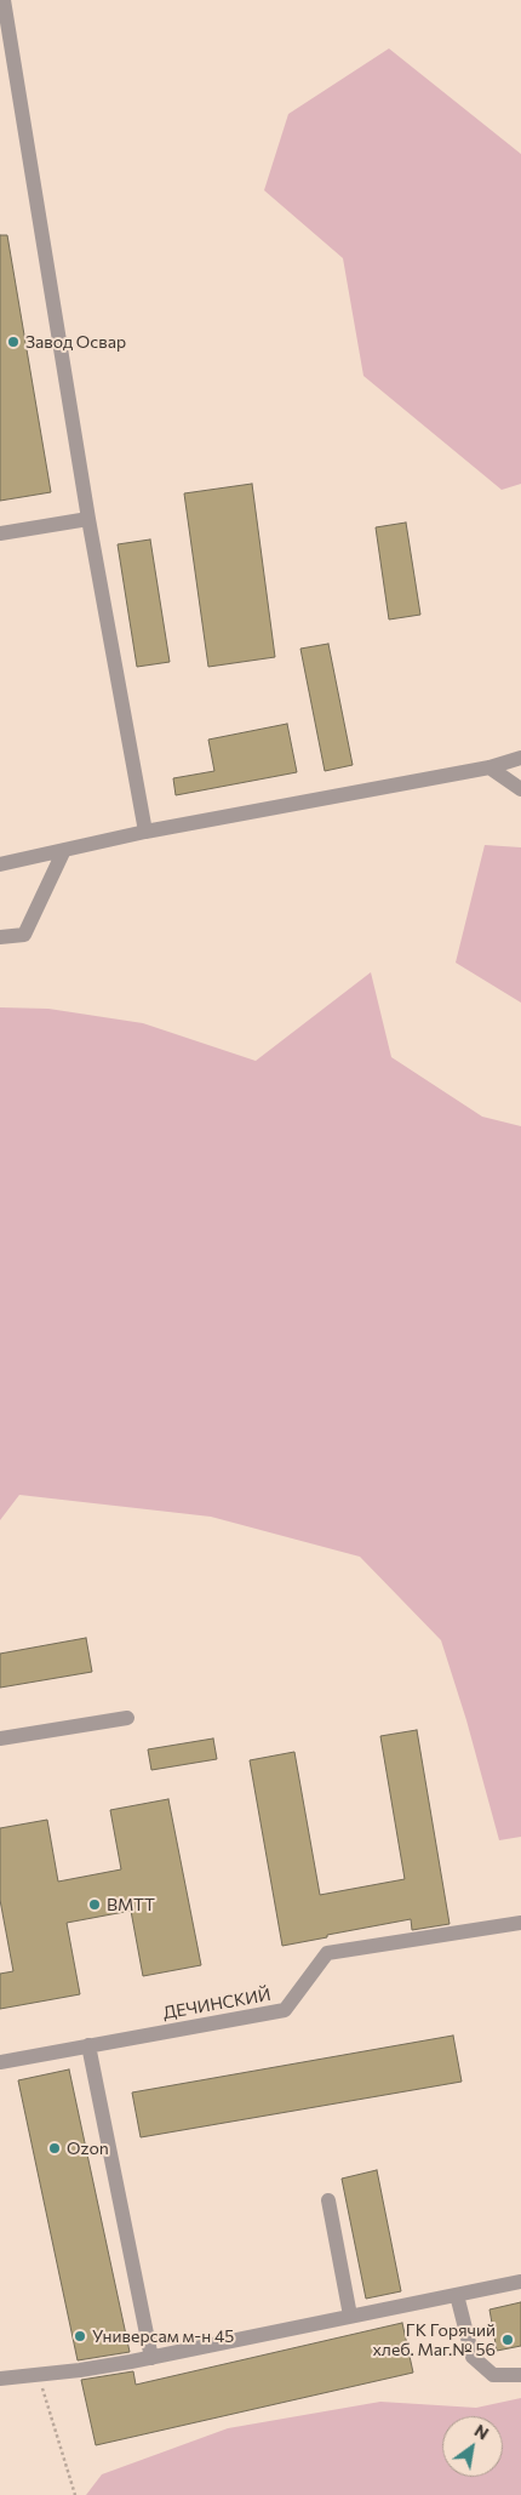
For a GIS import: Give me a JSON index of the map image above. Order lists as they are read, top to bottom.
{
  "streets": {
    "street": ["ДЕЧИНСКИЙ"]
  },
  "places": [
    "Завод Освар",
    "ВМТТ",
    "Ozon",
    "Универсам м-н 45",
    "ГК Горячий хлеб. Маг.№ 56"
  ],
  "north": "top right"
}
